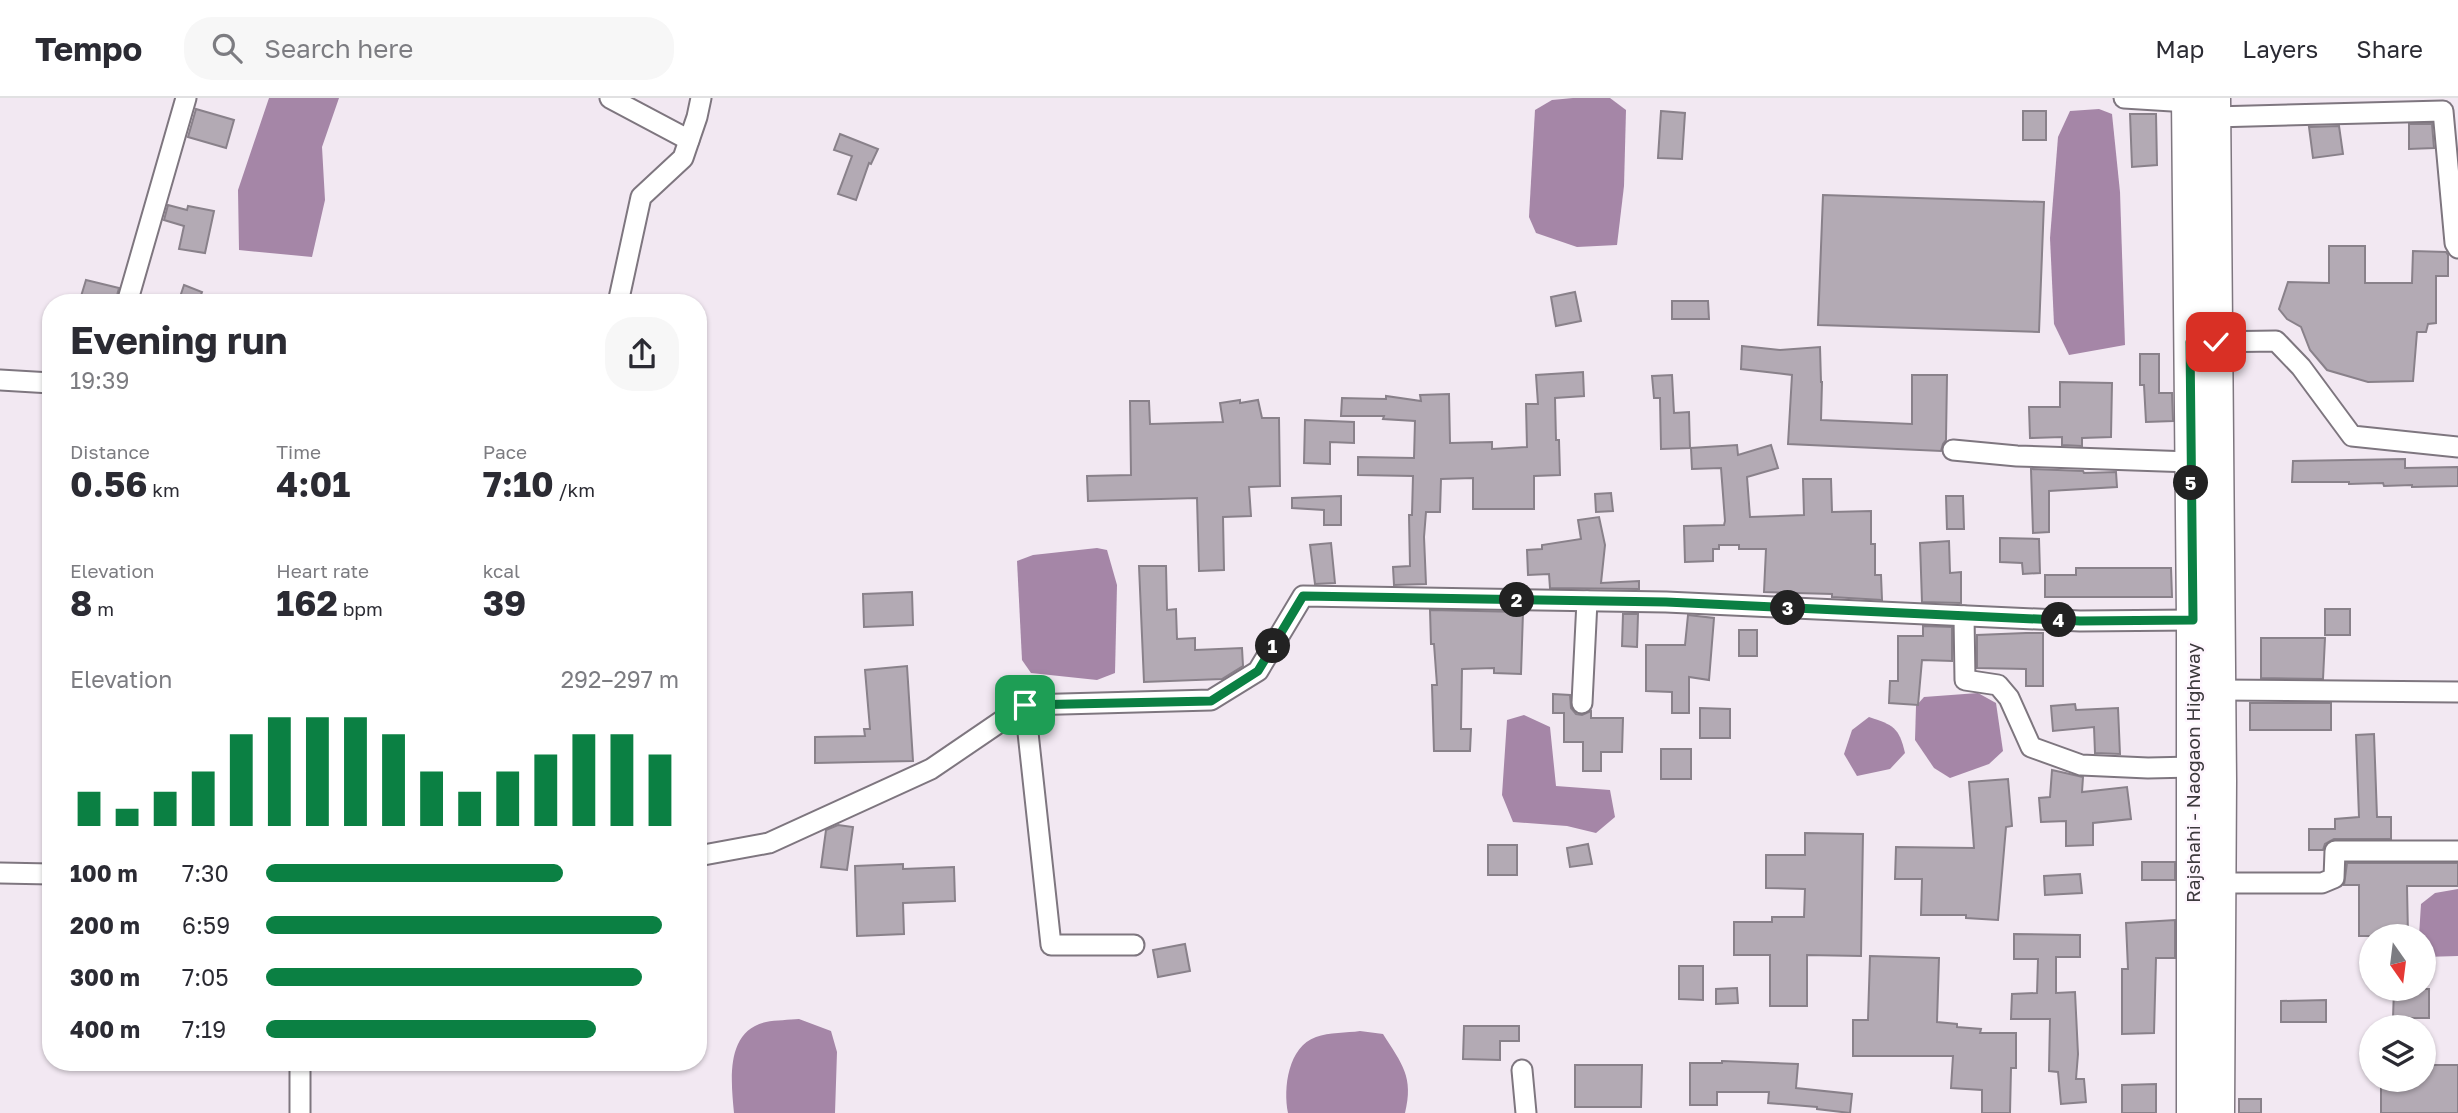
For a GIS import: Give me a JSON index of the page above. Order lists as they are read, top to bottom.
{
  "streets": {
    "main road": ["Rajshahi - Naogaon Highway"]
  },
  "north": "bottom",
  "page": {
    "header": "Tempo",
    "search": "Search here",
    "nav": ["Map", "Layers", "Share"],
    "heading": ["Evening run", "19:39"],
    "stats": [
      ["Distance", "0.56 km"],
      ["Time", "4:01"],
      ["Pace", "7:10 /km"],
      ["Elevation", "8 m"],
      ["Heart rate", "162 bpm"],
      ["kcal", "39"]
    ],
    "pins": [
      "5",
      "2",
      "3",
      "4",
      "1"
    ],
    "chart": ["Elevation", "292–297 m"],
    "list": [
      {
        "name": "100 m",
        "note": "7:30"
      },
      {
        "name": "200 m",
        "note": "6:59"
      },
      {
        "name": "300 m",
        "note": "7:05"
      },
      {
        "name": "400 m",
        "note": "7:19"
      }
    ]
  }
}
